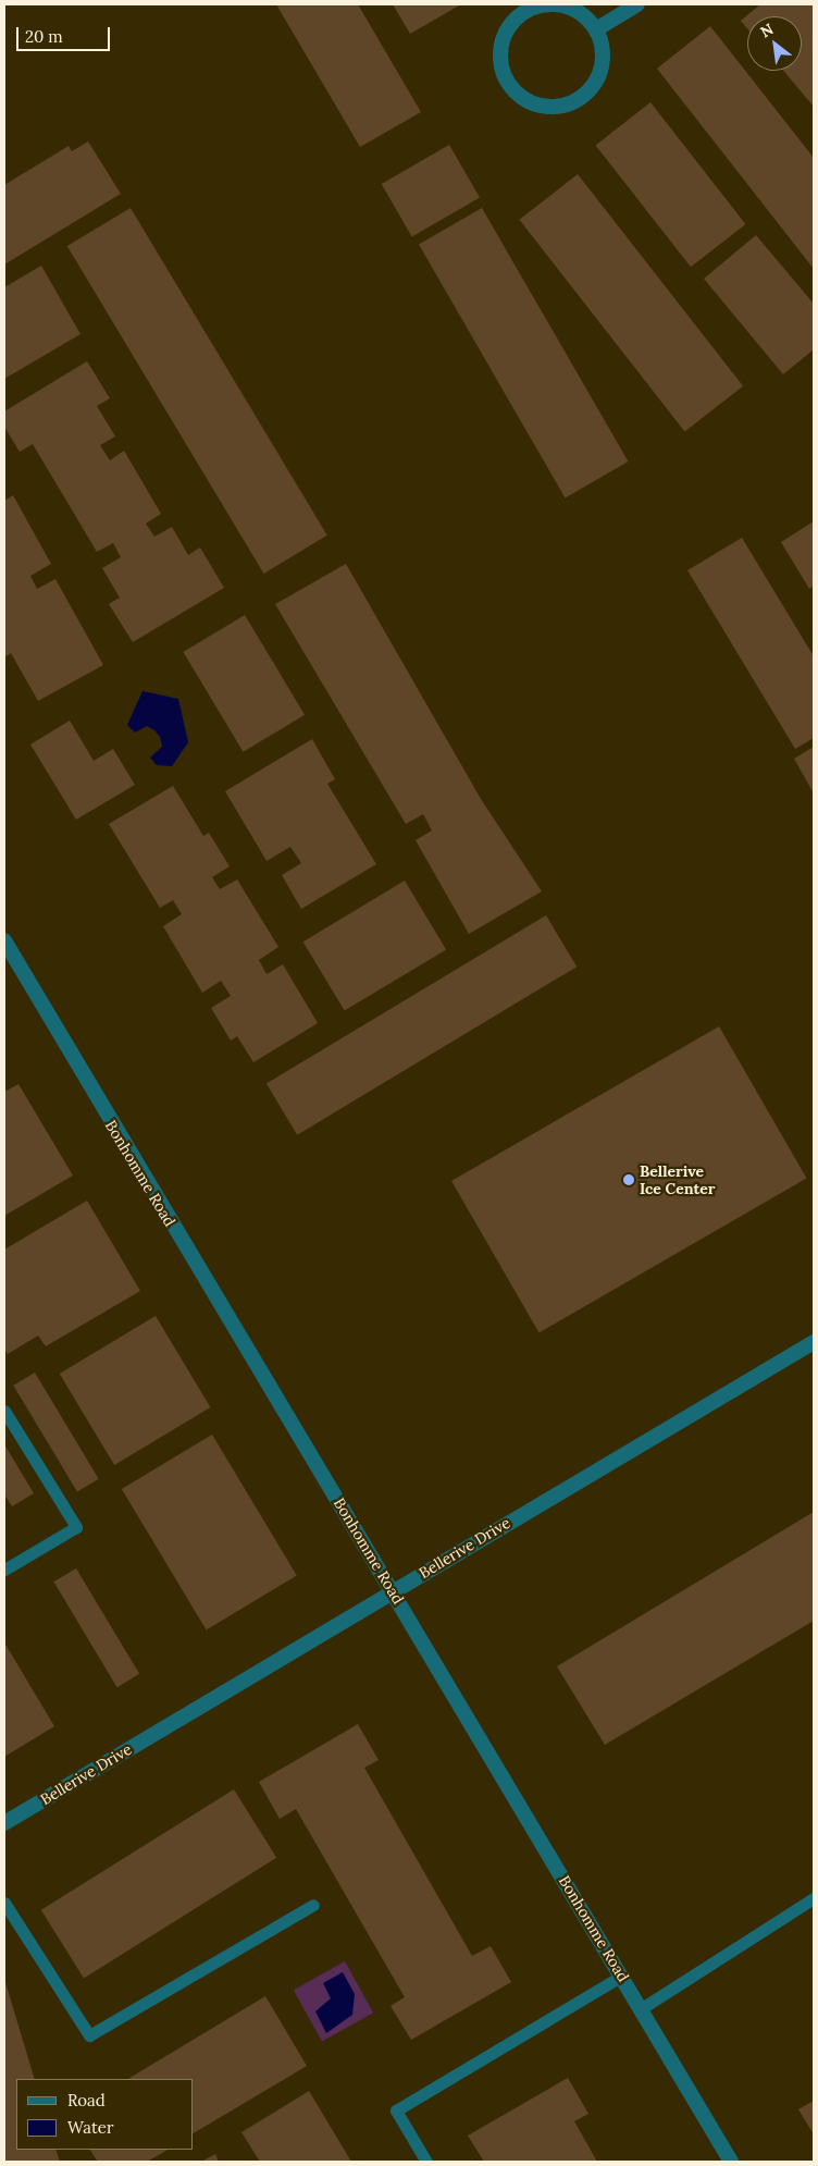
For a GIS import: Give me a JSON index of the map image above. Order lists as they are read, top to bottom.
{
  "streets": {
    "street": ["Bonhomme Road", "Bellerive Drive"]
  },
  "crossings": [
    ["Bonhomme Road", "Bellerive Drive"]
  ],
  "places": ["Bellerive Ice Center"],
  "legend": ["Road", "Water"],
  "scale_bar": "20 m",
  "north": "top left"
}
